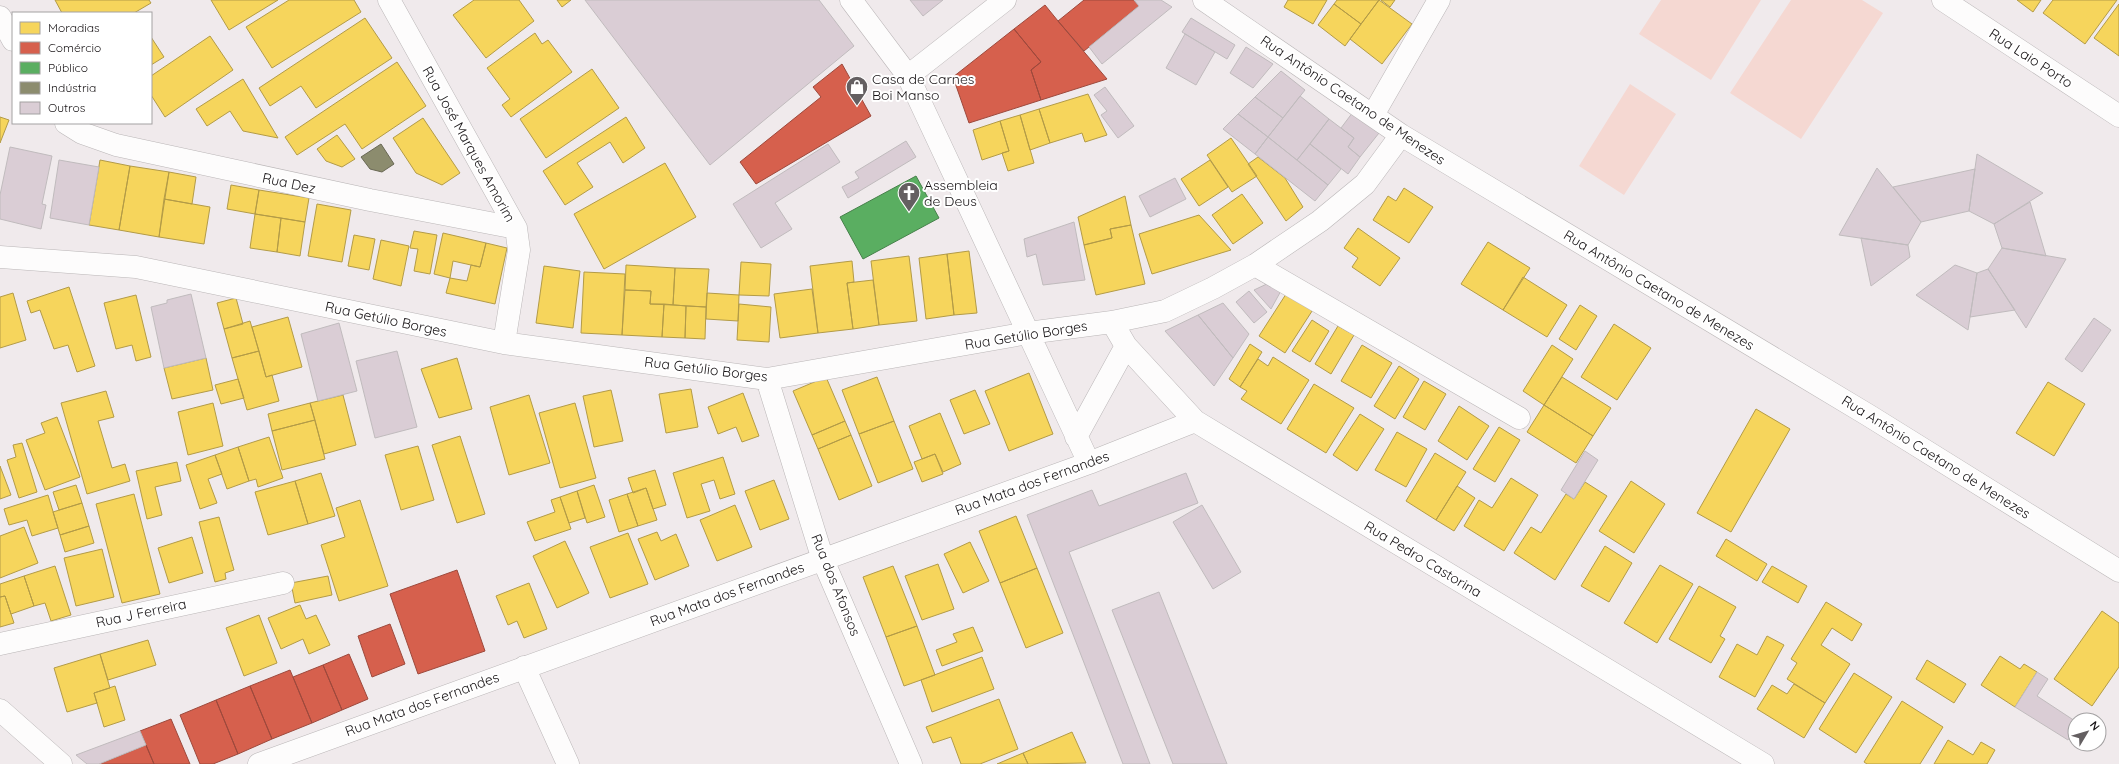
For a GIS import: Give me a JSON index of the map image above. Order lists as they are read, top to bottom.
{
  "streets": {
    "street": [
      "Rua Laio Porto",
      "Rua Antônio Caetano de Menezes",
      "Rua José Marques Amorim",
      "Rua Dez",
      "Rua Getúlio Borges",
      "Rua Mata dos Fernandes",
      "Rua Pedro Castorina",
      "Rua dos Afonsos",
      "Rua J Ferreira"
    ]
  },
  "crossings": [
    ["Rua Antônio Caetano de Menezes", "Rua Getúlio Borges"],
    ["Rua José Marques Amorim", "Rua Dez"],
    ["Rua José Marques Amorim", "Rua Getúlio Borges"],
    ["Rua Getúlio Borges", "Rua Pedro Castorina"],
    ["Rua Getúlio Borges", "Rua dos Afonsos"],
    ["Rua Mata dos Fernandes", "Rua Pedro Castorina"],
    ["Rua Mata dos Fernandes", "Rua dos Afonsos"]
  ],
  "places": {
    "shop": ["Casa de Carnes Boi Manso"],
    "church": ["Assembleia de Deus"]
  },
  "legend": [
    "Moradias",
    "Comércio",
    "Público",
    "Indústria",
    "Outros"
  ],
  "north": "top right"
}
